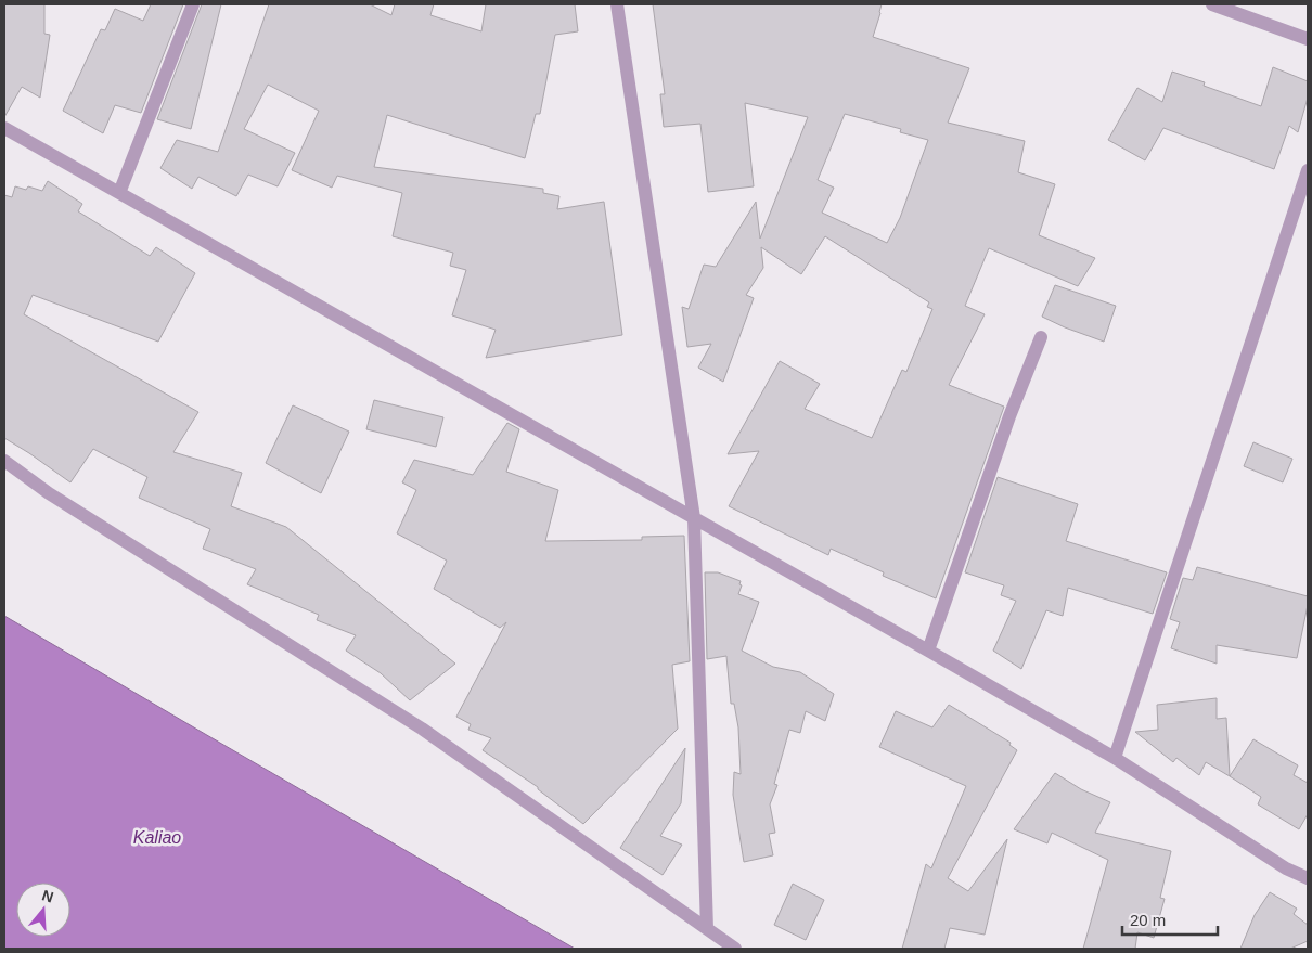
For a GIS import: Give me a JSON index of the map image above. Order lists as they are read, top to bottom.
{
  "water": ["Kaliao"],
  "scale_bar": "20 m",
  "north": "top"
}
